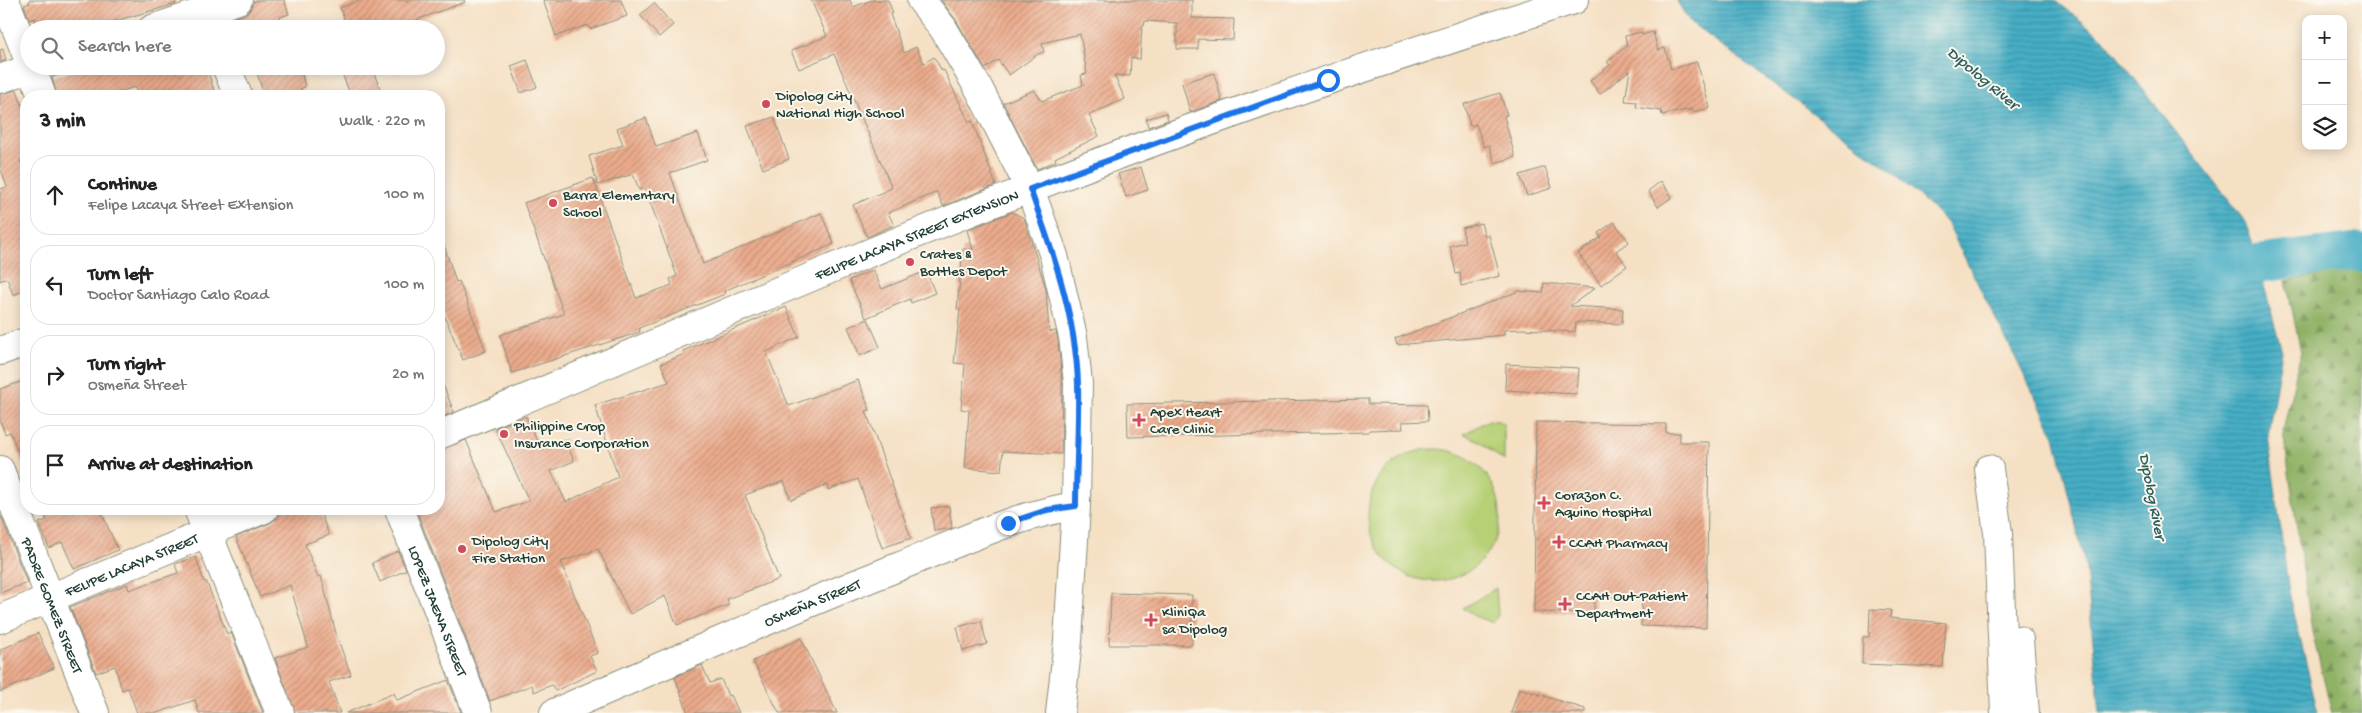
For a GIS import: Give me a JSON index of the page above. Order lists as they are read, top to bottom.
{
  "streets": {
    "street": [
      "FELIPE LACAYA STREET EXTENSION",
      "FELIPE LACAYA STREET",
      "OSMEÑA STREET",
      "PADRE GOMEZ STREET",
      "LOPEZ JAENA STREET"
    ]
  },
  "crossings": [
    ["FELIPE LACAYA STREET", "PADRE GOMEZ STREET"]
  ],
  "water": ["Dipolog River"],
  "places": {
    "other": [
      "Dipolog City National High School",
      "Barra Elementary School",
      "Crates & Bottles Depot",
      "Philippine Crop Insurance Corporation",
      "Dipolog City Fire Station"
    ],
    "health": [
      "Apex Heart Care Clinic",
      "Corazon C. Aquino Hospital",
      "CCAH Pharmacy",
      "CCAH Out-Patient Department",
      "KliniQa sa Dipolog"
    ]
  },
  "page": {
    "map_buttons": ["+", "−"],
    "search": "Search here",
    "heading": ["3 min", "Walk · 220 m"],
    "list": [
      ["Continue", "Felipe Lacaya Street Extension", "100 m"],
      ["Turn left", "Doctor Santiago Calo Road", "100 m"],
      ["Turn right", "Osmeña Street", "20 m"],
      "Arrive at destination"
    ]
  }
}
